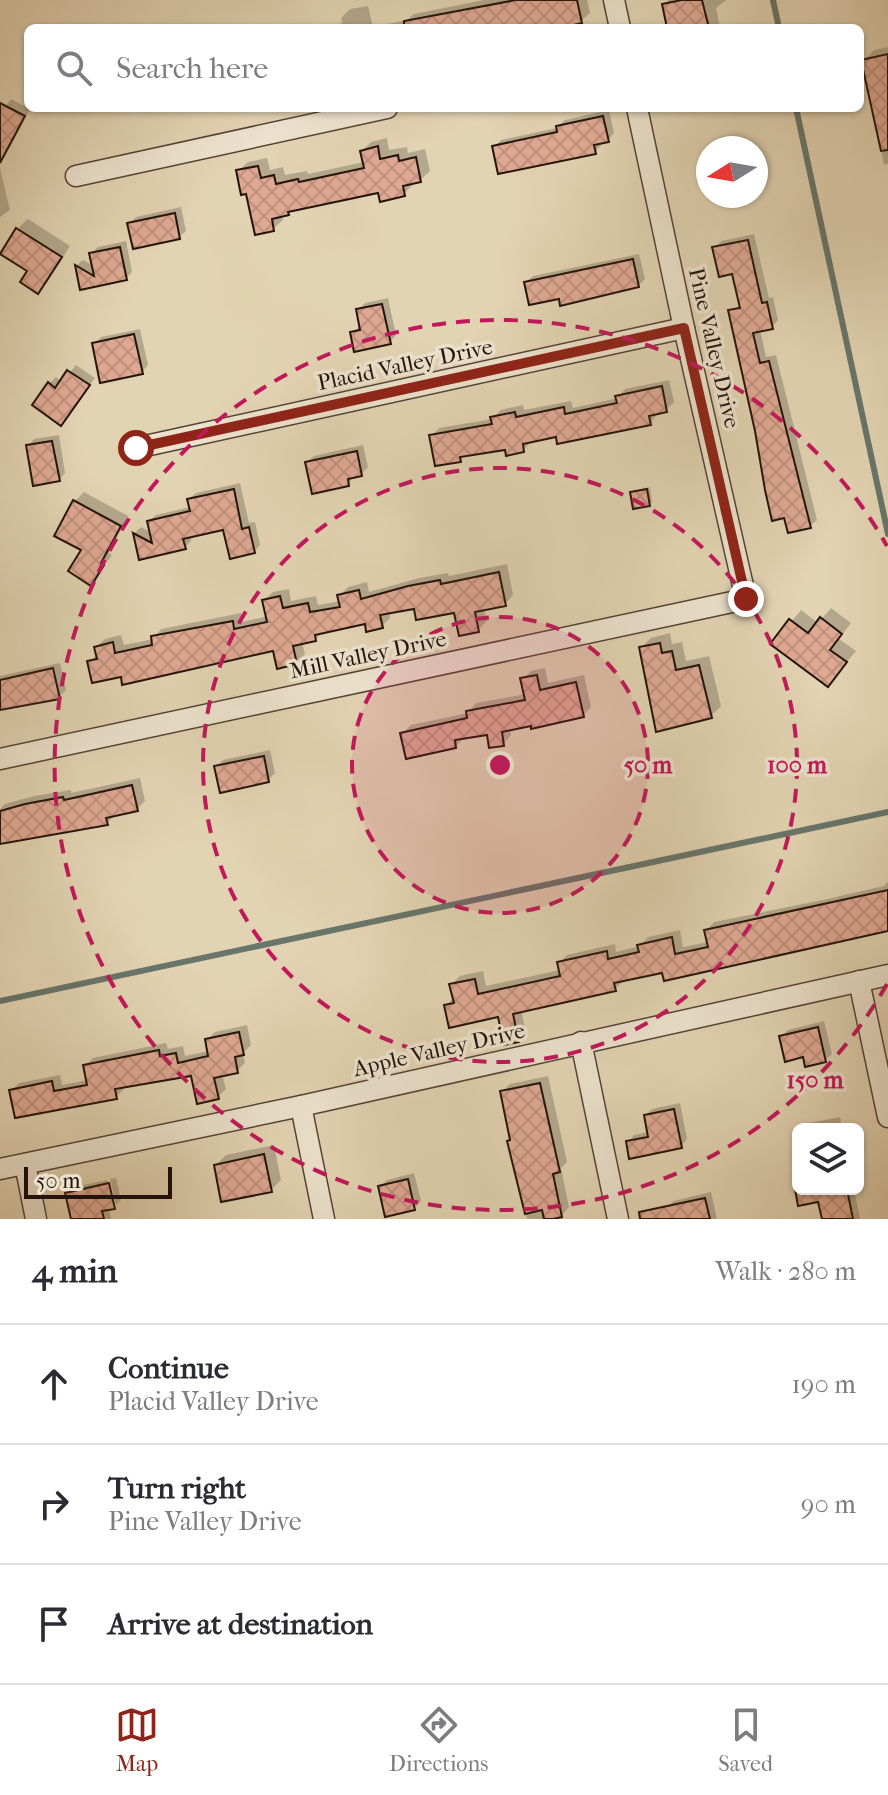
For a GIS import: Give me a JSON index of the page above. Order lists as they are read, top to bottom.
{
  "streets": {
    "street": [
      "Pine Valley Drive",
      "Placid Valley Drive",
      "Mill Valley Drive",
      "Apple Valley Drive"
    ]
  },
  "crossings": [
    ["Pine Valley Drive", "Placid Valley Drive"],
    ["Pine Valley Drive", "Mill Valley Drive"]
  ],
  "scale_bar": "50 m",
  "north": "left",
  "page": {
    "search": "Search here",
    "scale": "50 m",
    "heading": ["4 min", "Walk · 280 m"],
    "list": [
      ["Continue", "Placid Valley Drive", "190 m"],
      ["Turn right", "Pine Valley Drive", "90 m"],
      "Arrive at destination"
    ],
    "nav": ["Map", "Directions", "Saved"]
  },
  "rings": ["50 m", "100 m", "150 m"]
}
